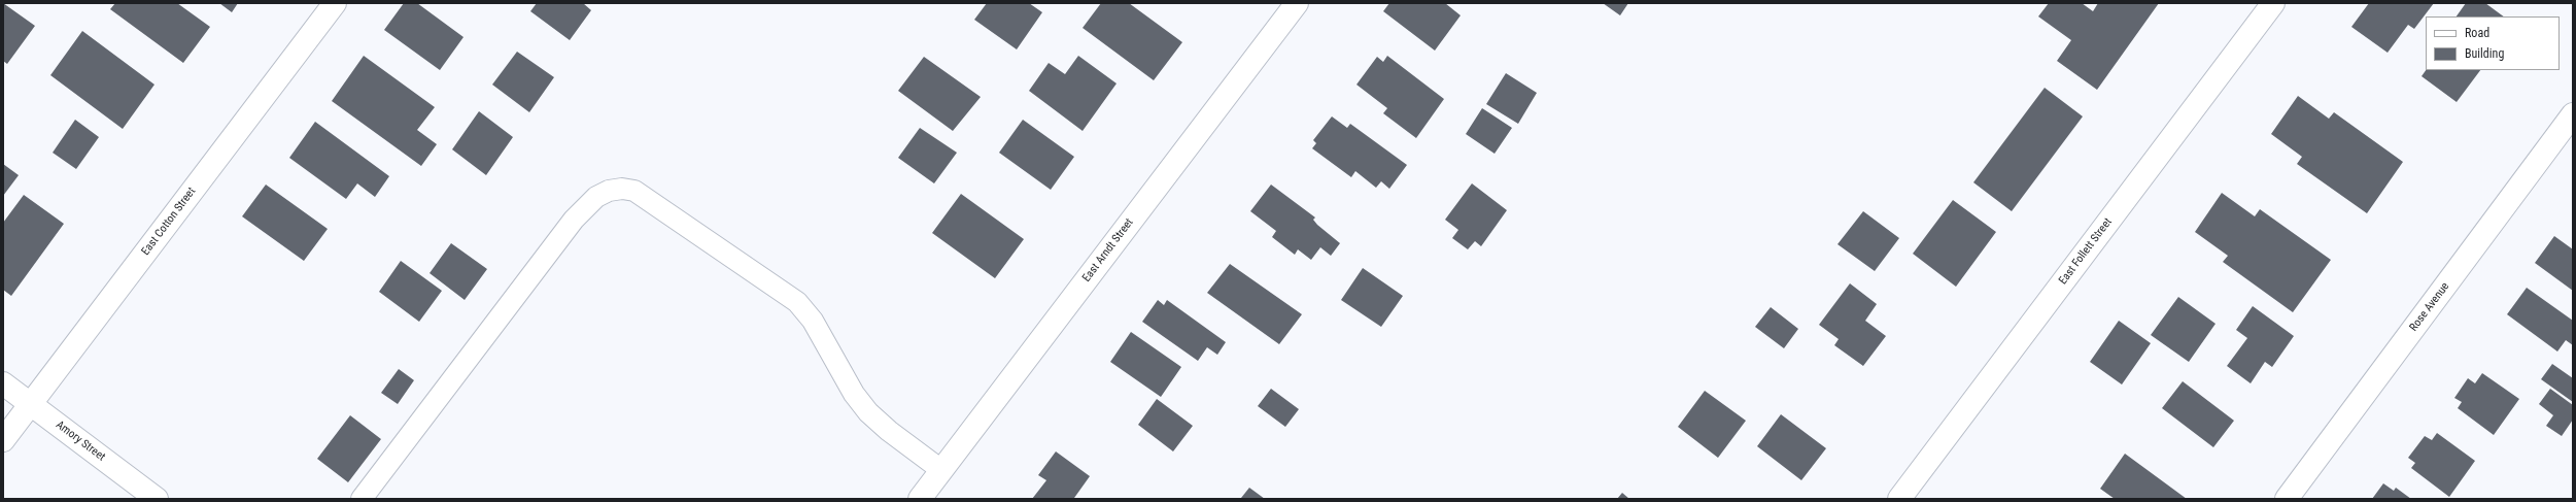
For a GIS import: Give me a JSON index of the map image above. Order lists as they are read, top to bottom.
{
  "streets": {
    "street": [
      "East Cotton Street",
      "East Arndt Street",
      "East Follett Street",
      "Rose Avenue",
      "Amory Street"
    ]
  },
  "crossings": [
    ["East Cotton Street", "Amory Street"]
  ],
  "legend": ["Road", "Building"]
}
